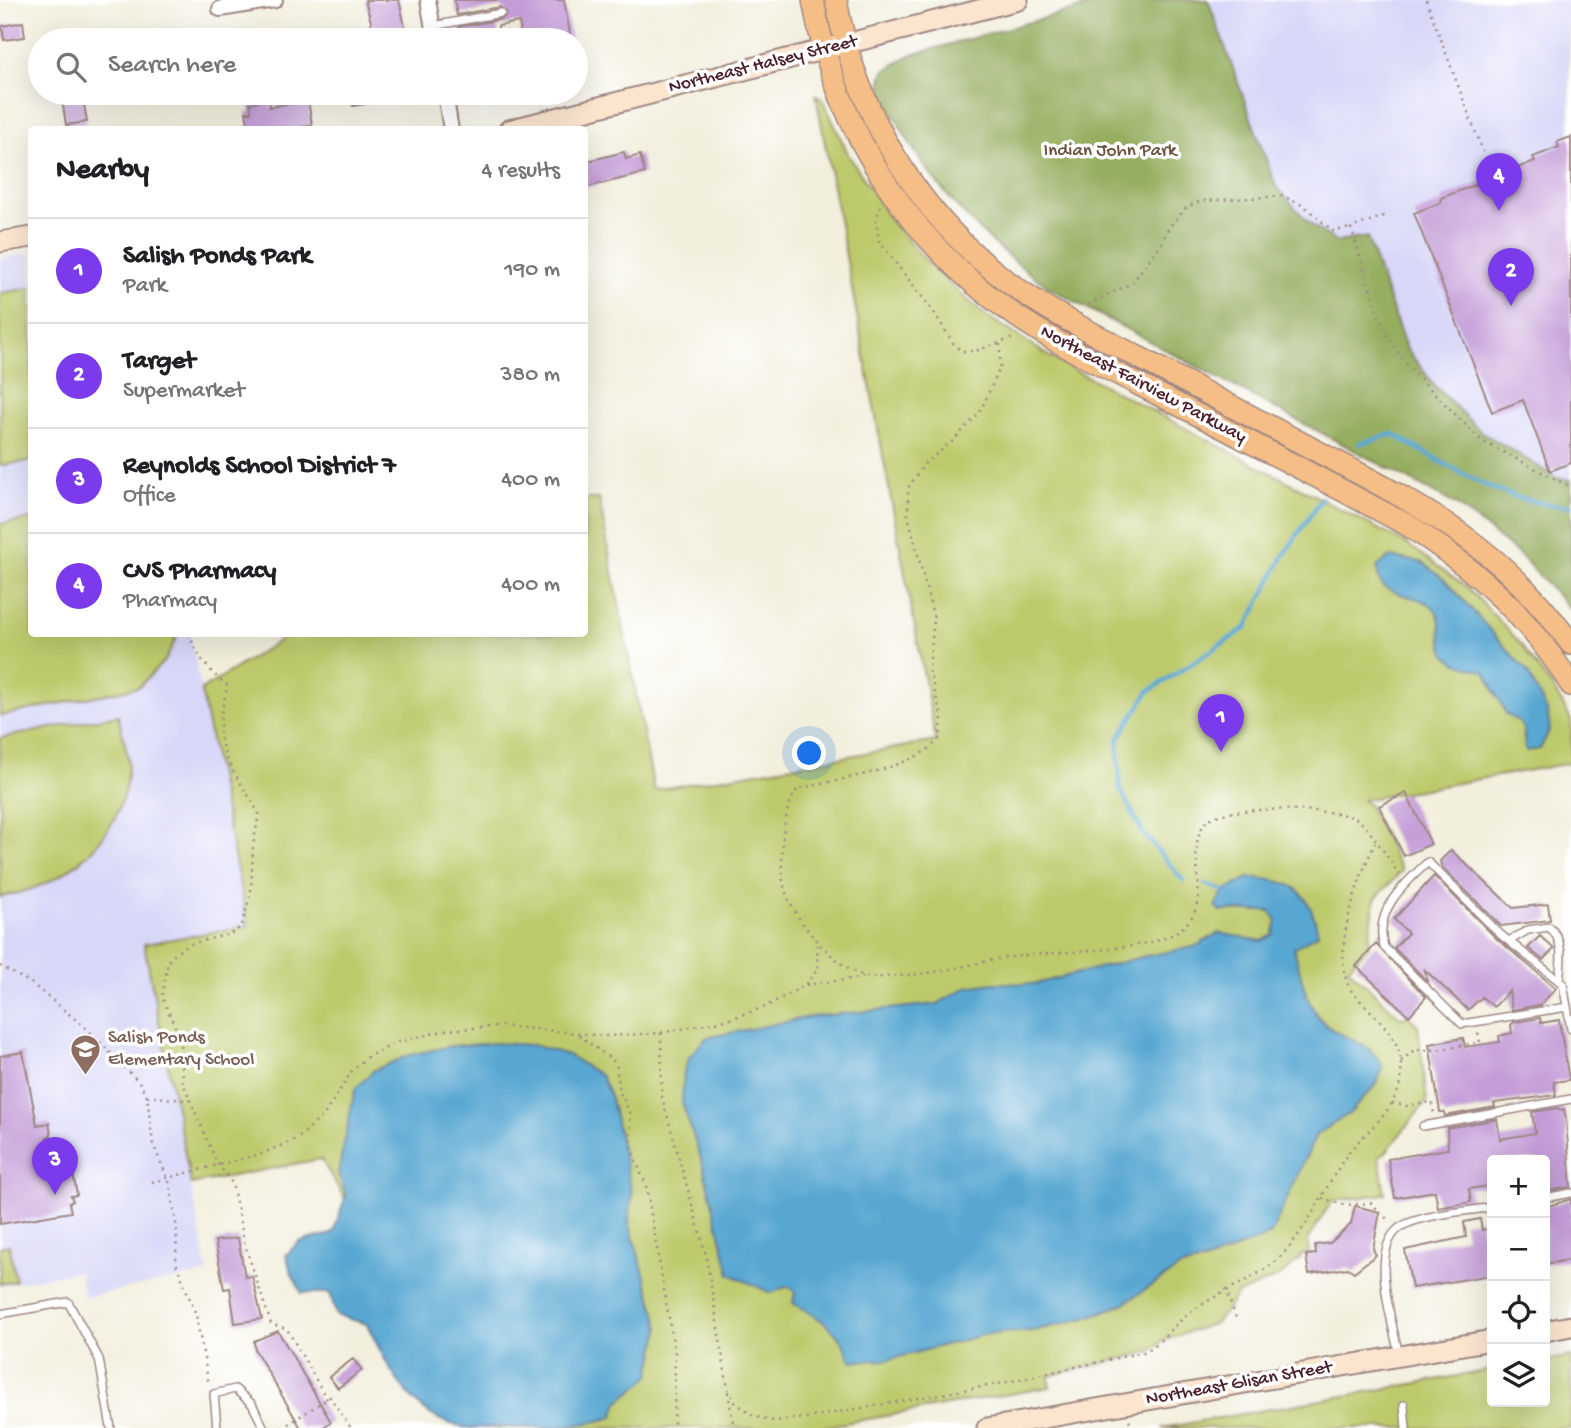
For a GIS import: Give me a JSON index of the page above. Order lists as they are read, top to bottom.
{
  "streets": {
    "main road": ["Northeast Halsey Street", "Northeast Fairview Parkway", "Northeast Glisan Street"]
  },
  "crossings": [
    ["Northeast Halsey Street", "Northeast Fairview Parkway"]
  ],
  "parks": ["Indian John Park"],
  "places": {
    "school or university": ["Salish Ponds Elementary School"]
  },
  "page": {
    "search": "Search here",
    "heading": ["Nearby", "4 results"],
    "pins": [
      "4",
      "2",
      "1",
      "3"
    ],
    "list": [
      {
        "mark": "1",
        "name": "Salish Ponds Park",
        "note": "Park",
        "value": "190 m"
      },
      {
        "mark": "2",
        "name": "Target",
        "note": "Supermarket",
        "value": "380 m"
      },
      {
        "mark": "3",
        "name": "Reynolds School District 7",
        "note": "Office",
        "value": "400 m"
      },
      {
        "mark": "4",
        "name": "CVS Pharmacy",
        "note": "Pharmacy",
        "value": "400 m"
      }
    ],
    "map_buttons": ["+", "−"]
  }
}
